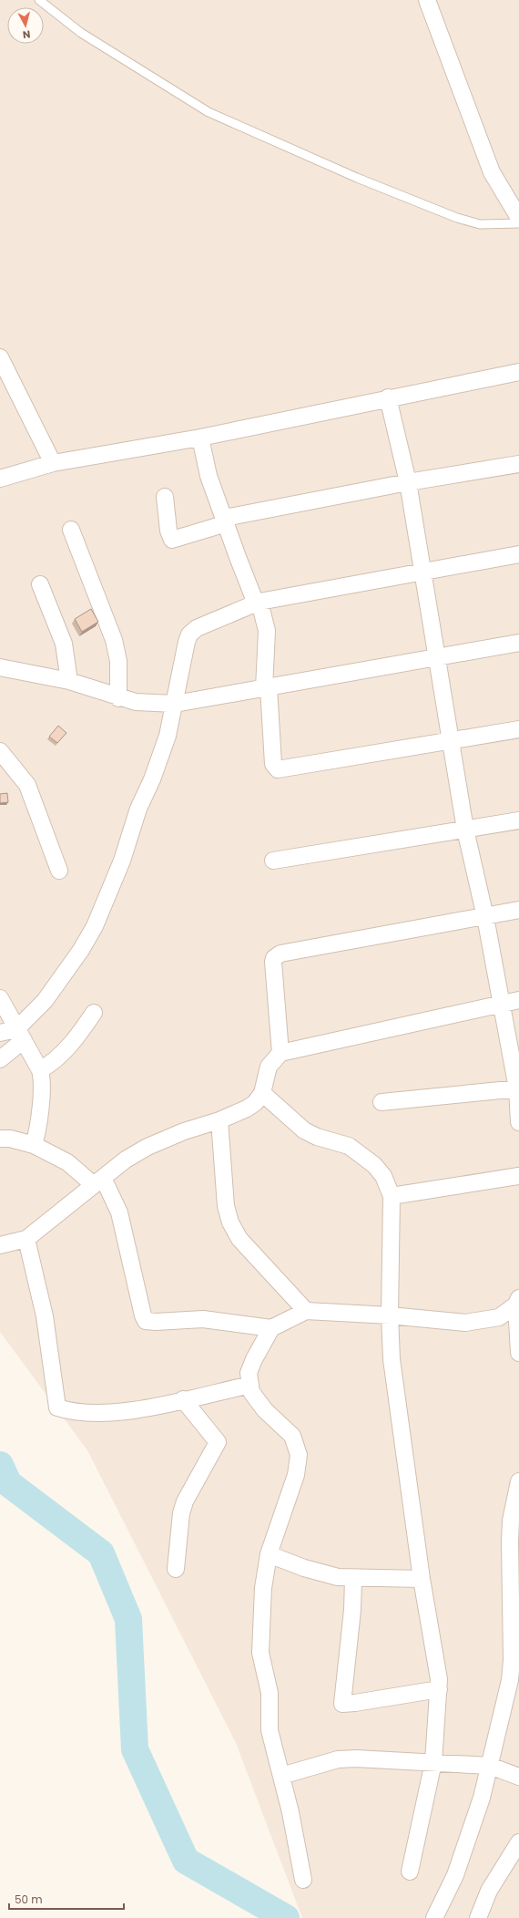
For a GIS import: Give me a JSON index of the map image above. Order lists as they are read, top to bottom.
{
  "scale_bar": "50 m",
  "north": "bottom"
}
